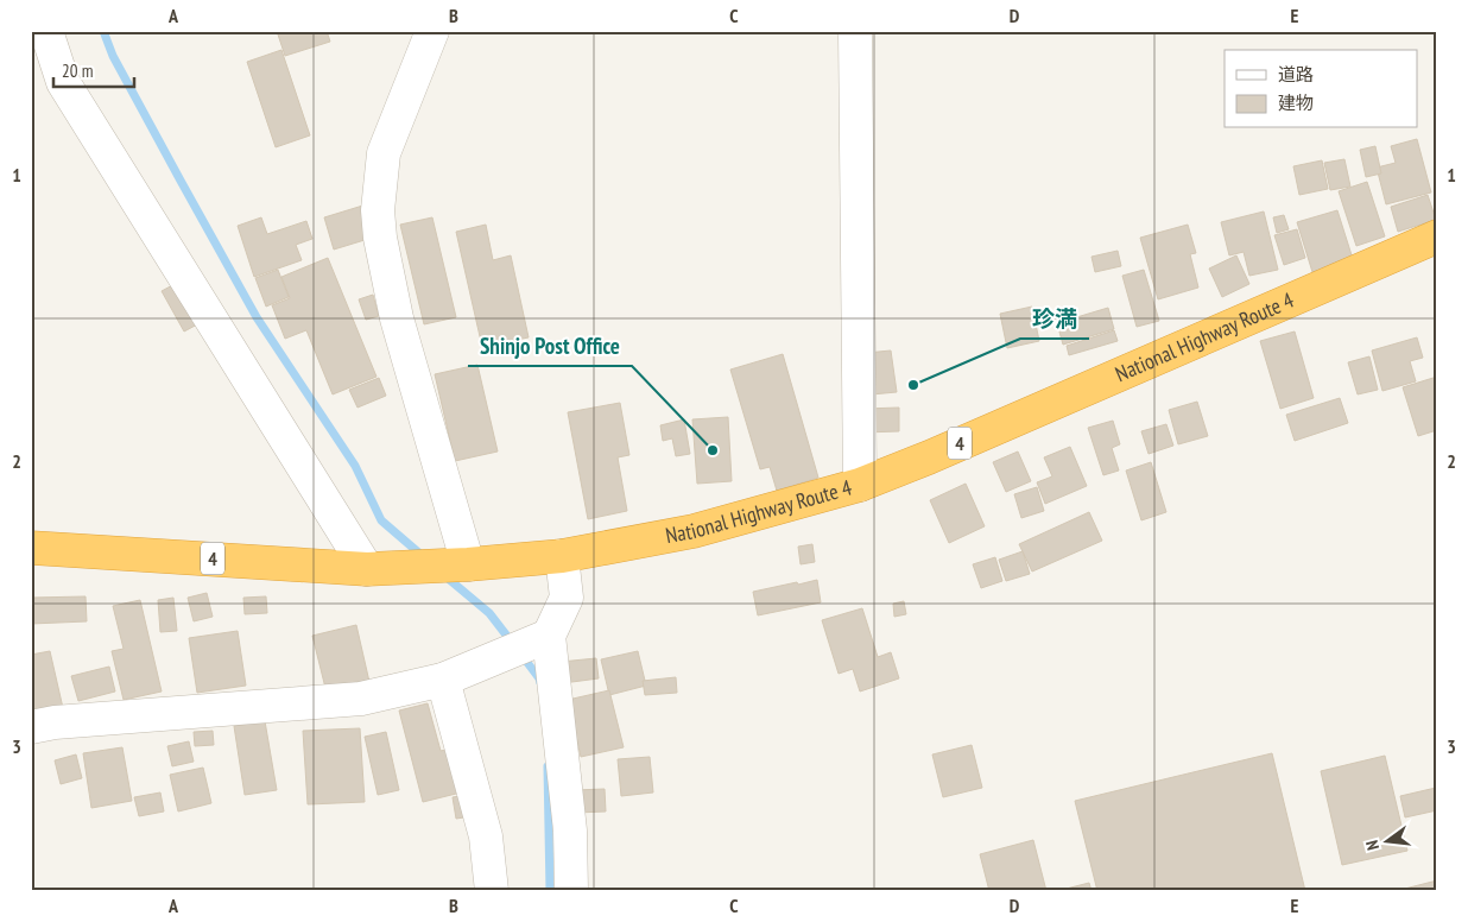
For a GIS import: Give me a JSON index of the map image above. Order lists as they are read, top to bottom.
{
  "streets": {
    "highway": ["National Highway Route 4", "4"]
  },
  "places": ["珍満", "Shinjo Post Office"],
  "legend": ["道路", "建物"],
  "scale_bar": "20 m",
  "north": "left",
  "grid": {
    "columns": [
      "A",
      "B",
      "C",
      "D",
      "E"
    ],
    "rows": ["1", "2", "3"]
  }
}
